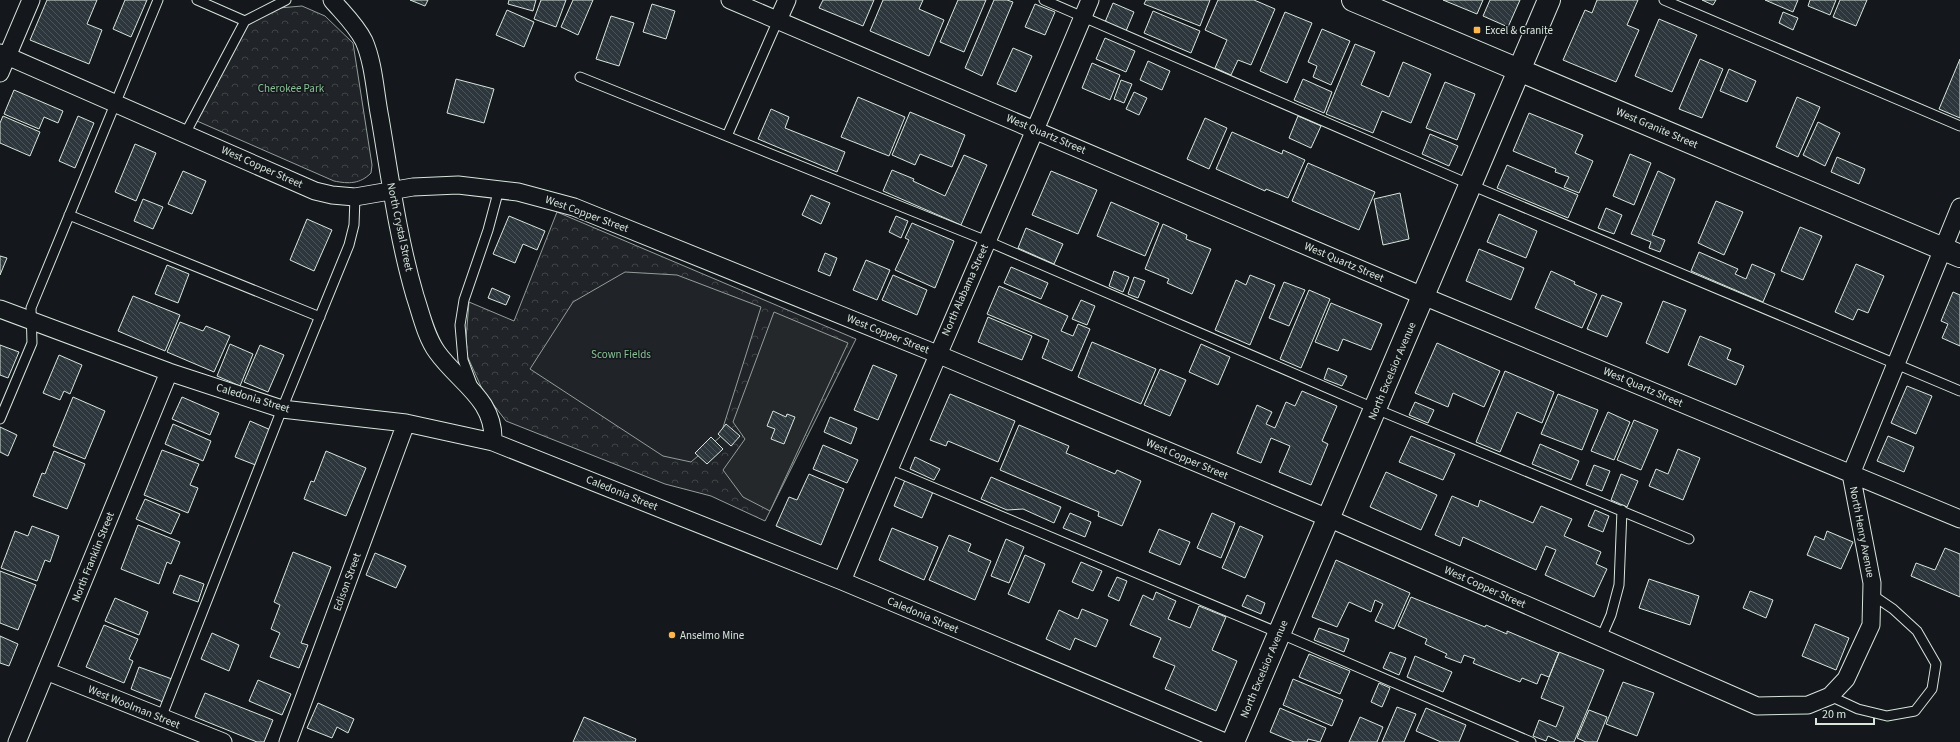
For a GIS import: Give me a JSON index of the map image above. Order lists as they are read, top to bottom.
{
  "streets": {
    "street": [
      "West Granite Street",
      "West Quartz Street",
      "West Copper Street",
      "North Crystal Street",
      "North Alabama Street",
      "North Excelsior Avenue",
      "Caledonia Street",
      "North Henry Avenue",
      "North Franklin Street",
      "Edison Street",
      "West Woolman Street"
    ]
  },
  "crossings": [
    ["West Granite Street", "North Excelsior Avenue"],
    ["West Granite Street", "North Henry Avenue"],
    ["West Quartz Street", "North Alabama Street"],
    ["West Quartz Street", "North Excelsior Avenue"],
    ["West Quartz Street", "North Henry Avenue"],
    ["West Copper Street", "North Crystal Street"],
    ["West Copper Street", "North Alabama Street"],
    ["West Copper Street", "North Excelsior Avenue"],
    ["West Copper Street", "North Henry Avenue"],
    ["North Crystal Street", "Caledonia Street"],
    ["North Alabama Street", "Caledonia Street"],
    ["Caledonia Street", "North Franklin Street"],
    ["Caledonia Street", "Edison Street"],
    ["North Franklin Street", "West Woolman Street"]
  ],
  "parks": ["Cherokee Park", "Scown Fields"],
  "places": {
    "transit": ["Excel & Granite"],
    "other": ["Anselmo Mine"]
  },
  "scale_bar": "20 m"
}
